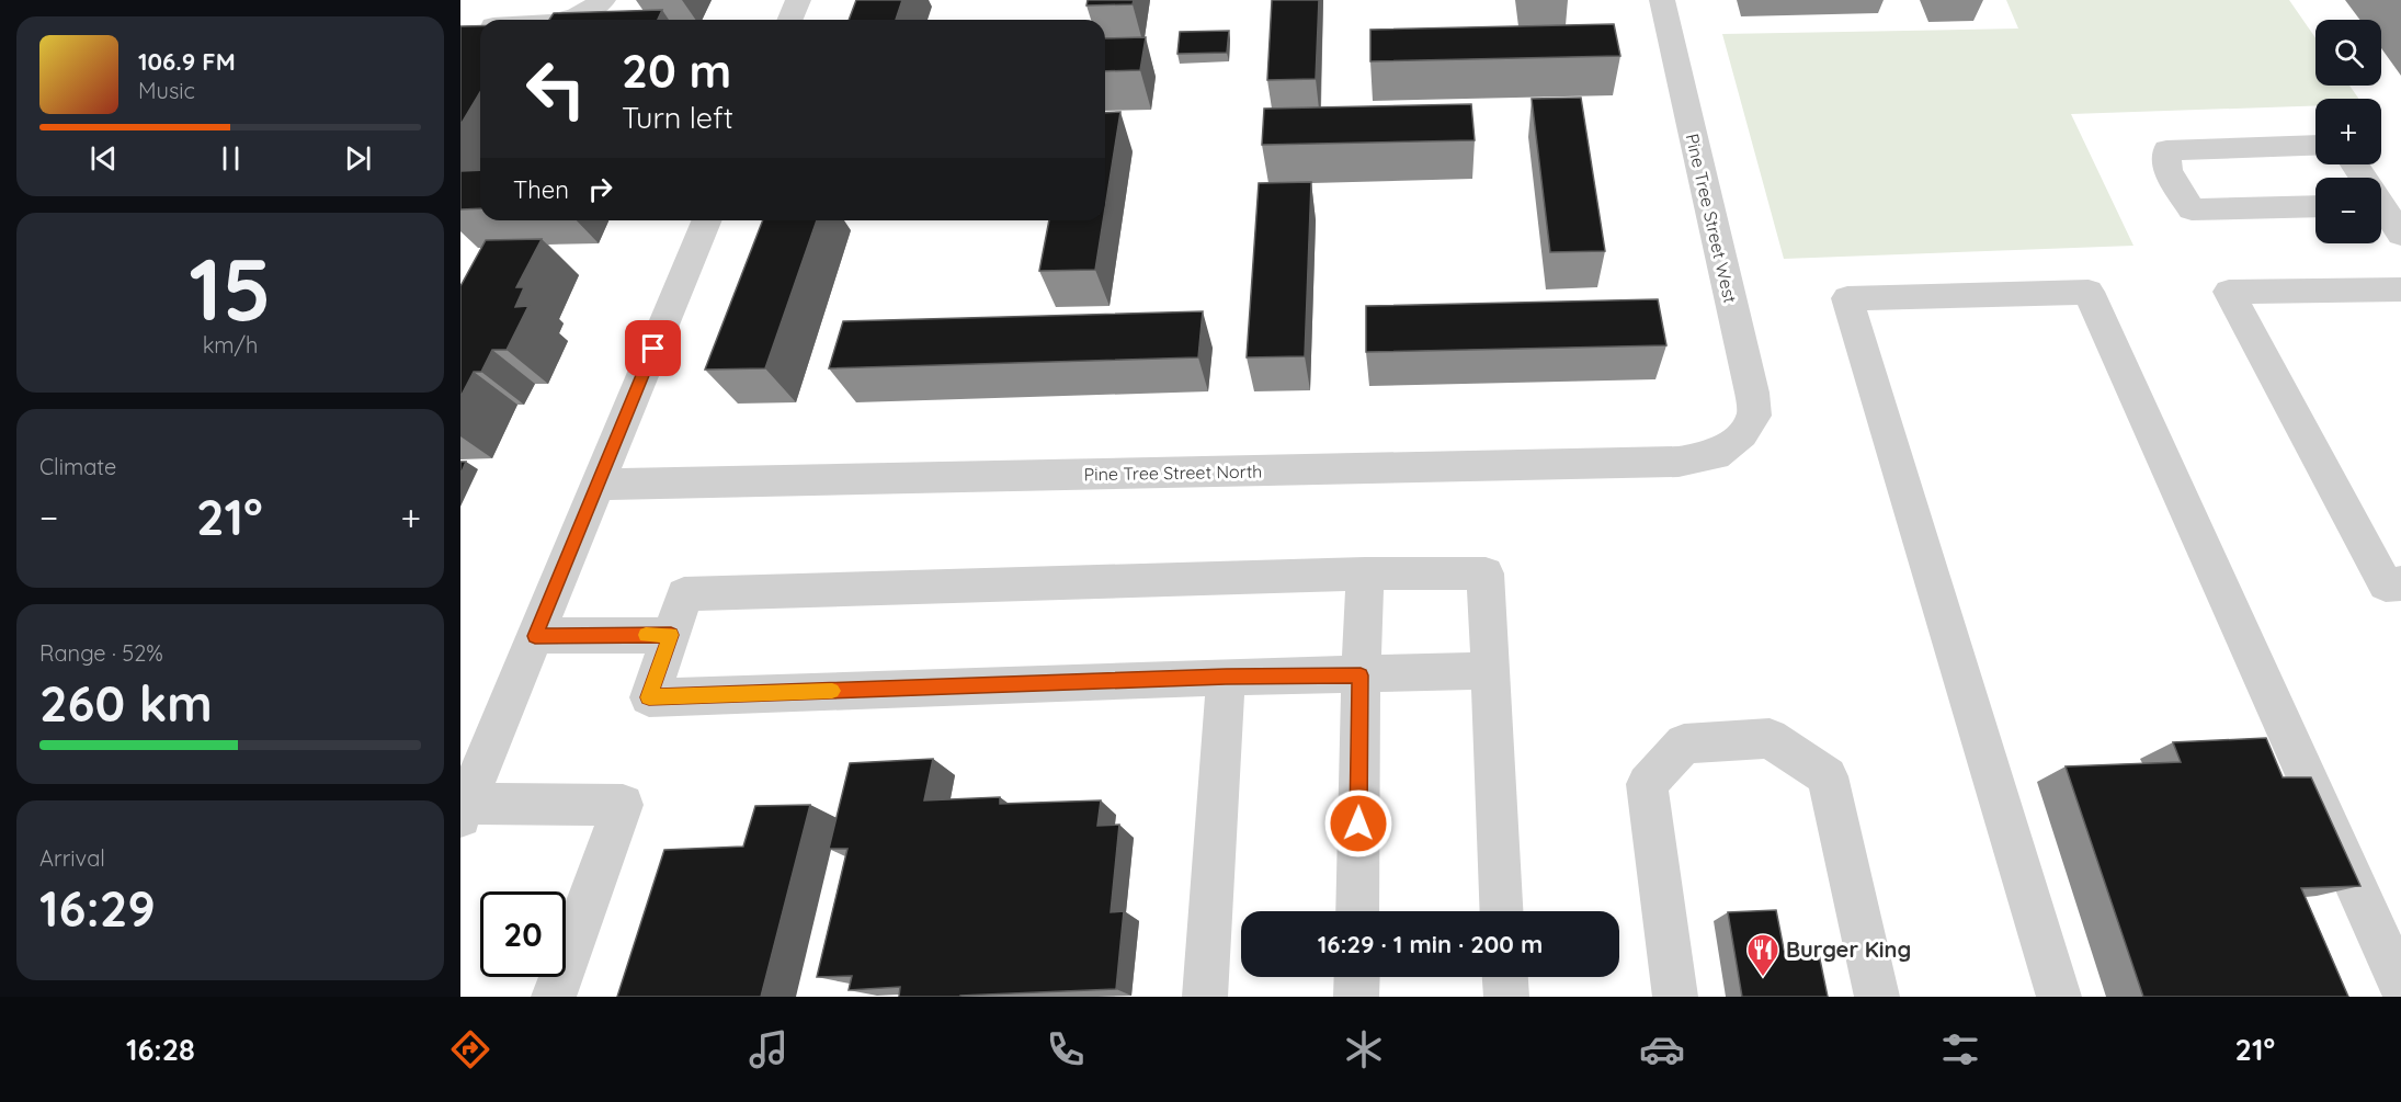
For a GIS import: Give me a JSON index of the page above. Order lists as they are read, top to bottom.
{
  "streets": {
    "street": ["Pine Tree Street West", "Pine Tree Street North"]
  },
  "crossings": [
    ["Pine Tree Street West", "Pine Tree Street North"]
  ],
  "places": {
    "restaurant": ["Burger King"]
  },
  "page": {
    "map_buttons": ["+", "−"],
    "turn": ["20 m", "Turn left"],
    "song": ["106.9 FM", "Music"],
    "then": "Then",
    "tile": [
      ["15", "km/h"],
      "Climate",
      ["Range · 52%", "260 km"],
      ["Arrival", "16:29"]
    ],
    "heat": ["−", "21°", "+"],
    "limit": "20",
    "trip": "16:29 · 1 min · 200 m",
    "tabs": ["16:28", "21°"]
  }
}
